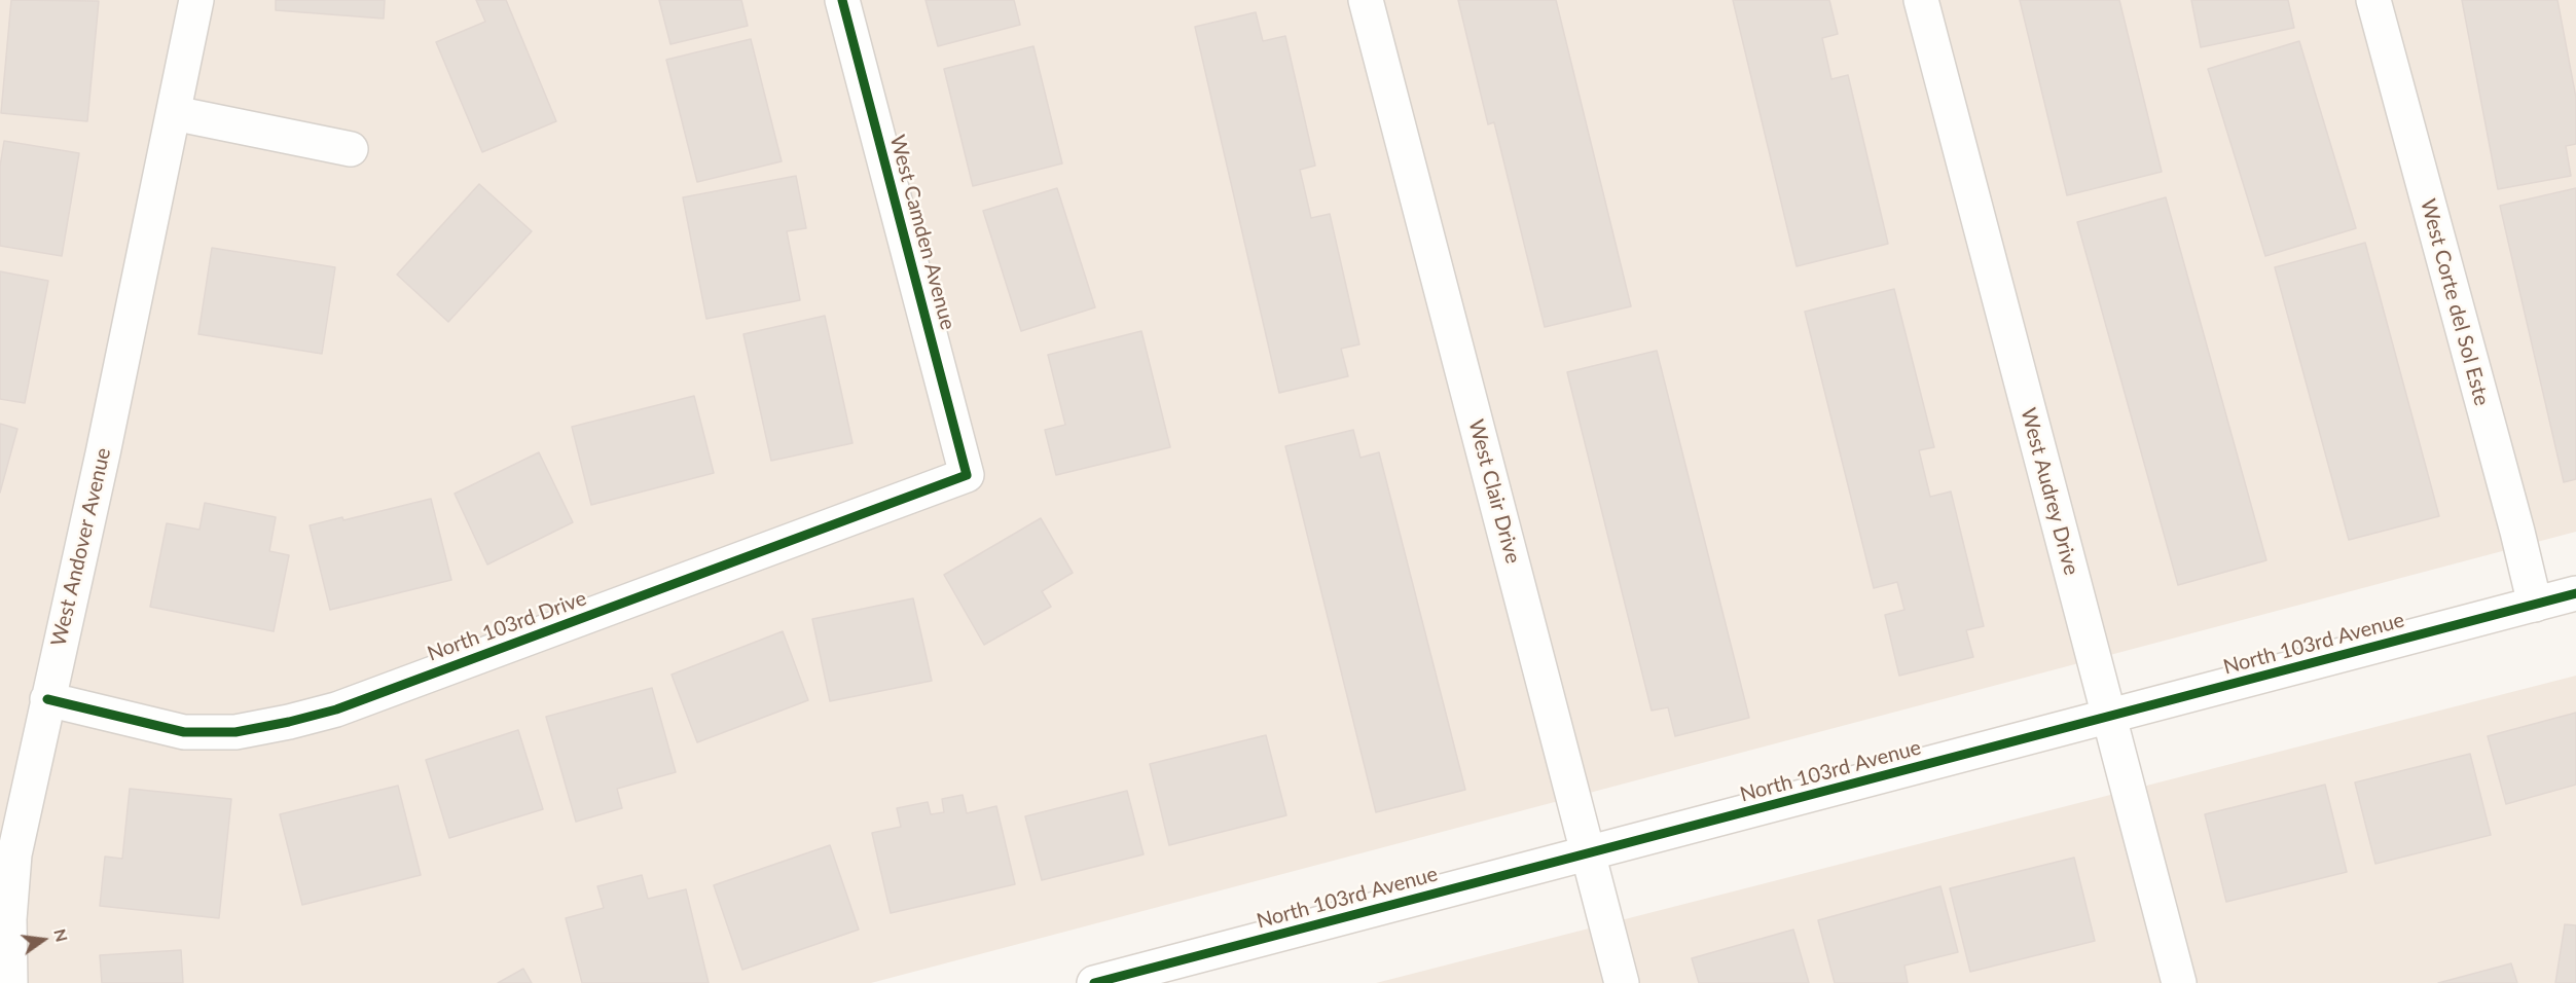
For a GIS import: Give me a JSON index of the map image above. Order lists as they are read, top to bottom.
{
  "streets": {
    "street": [
      "West Camden Avenue",
      "West Corte del Sol Este",
      "West Clair Drive",
      "West Audrey Drive",
      "West Andover Avenue",
      "North 103rd Drive",
      "North 103rd Avenue"
    ]
  },
  "crossings": [
    ["West Camden Avenue", "North 103rd Drive"],
    ["West Corte del Sol Este", "North 103rd Avenue"],
    ["West Clair Drive", "North 103rd Avenue"],
    ["West Audrey Drive", "North 103rd Avenue"],
    ["West Andover Avenue", "North 103rd Drive"]
  ],
  "north": "right"
}
